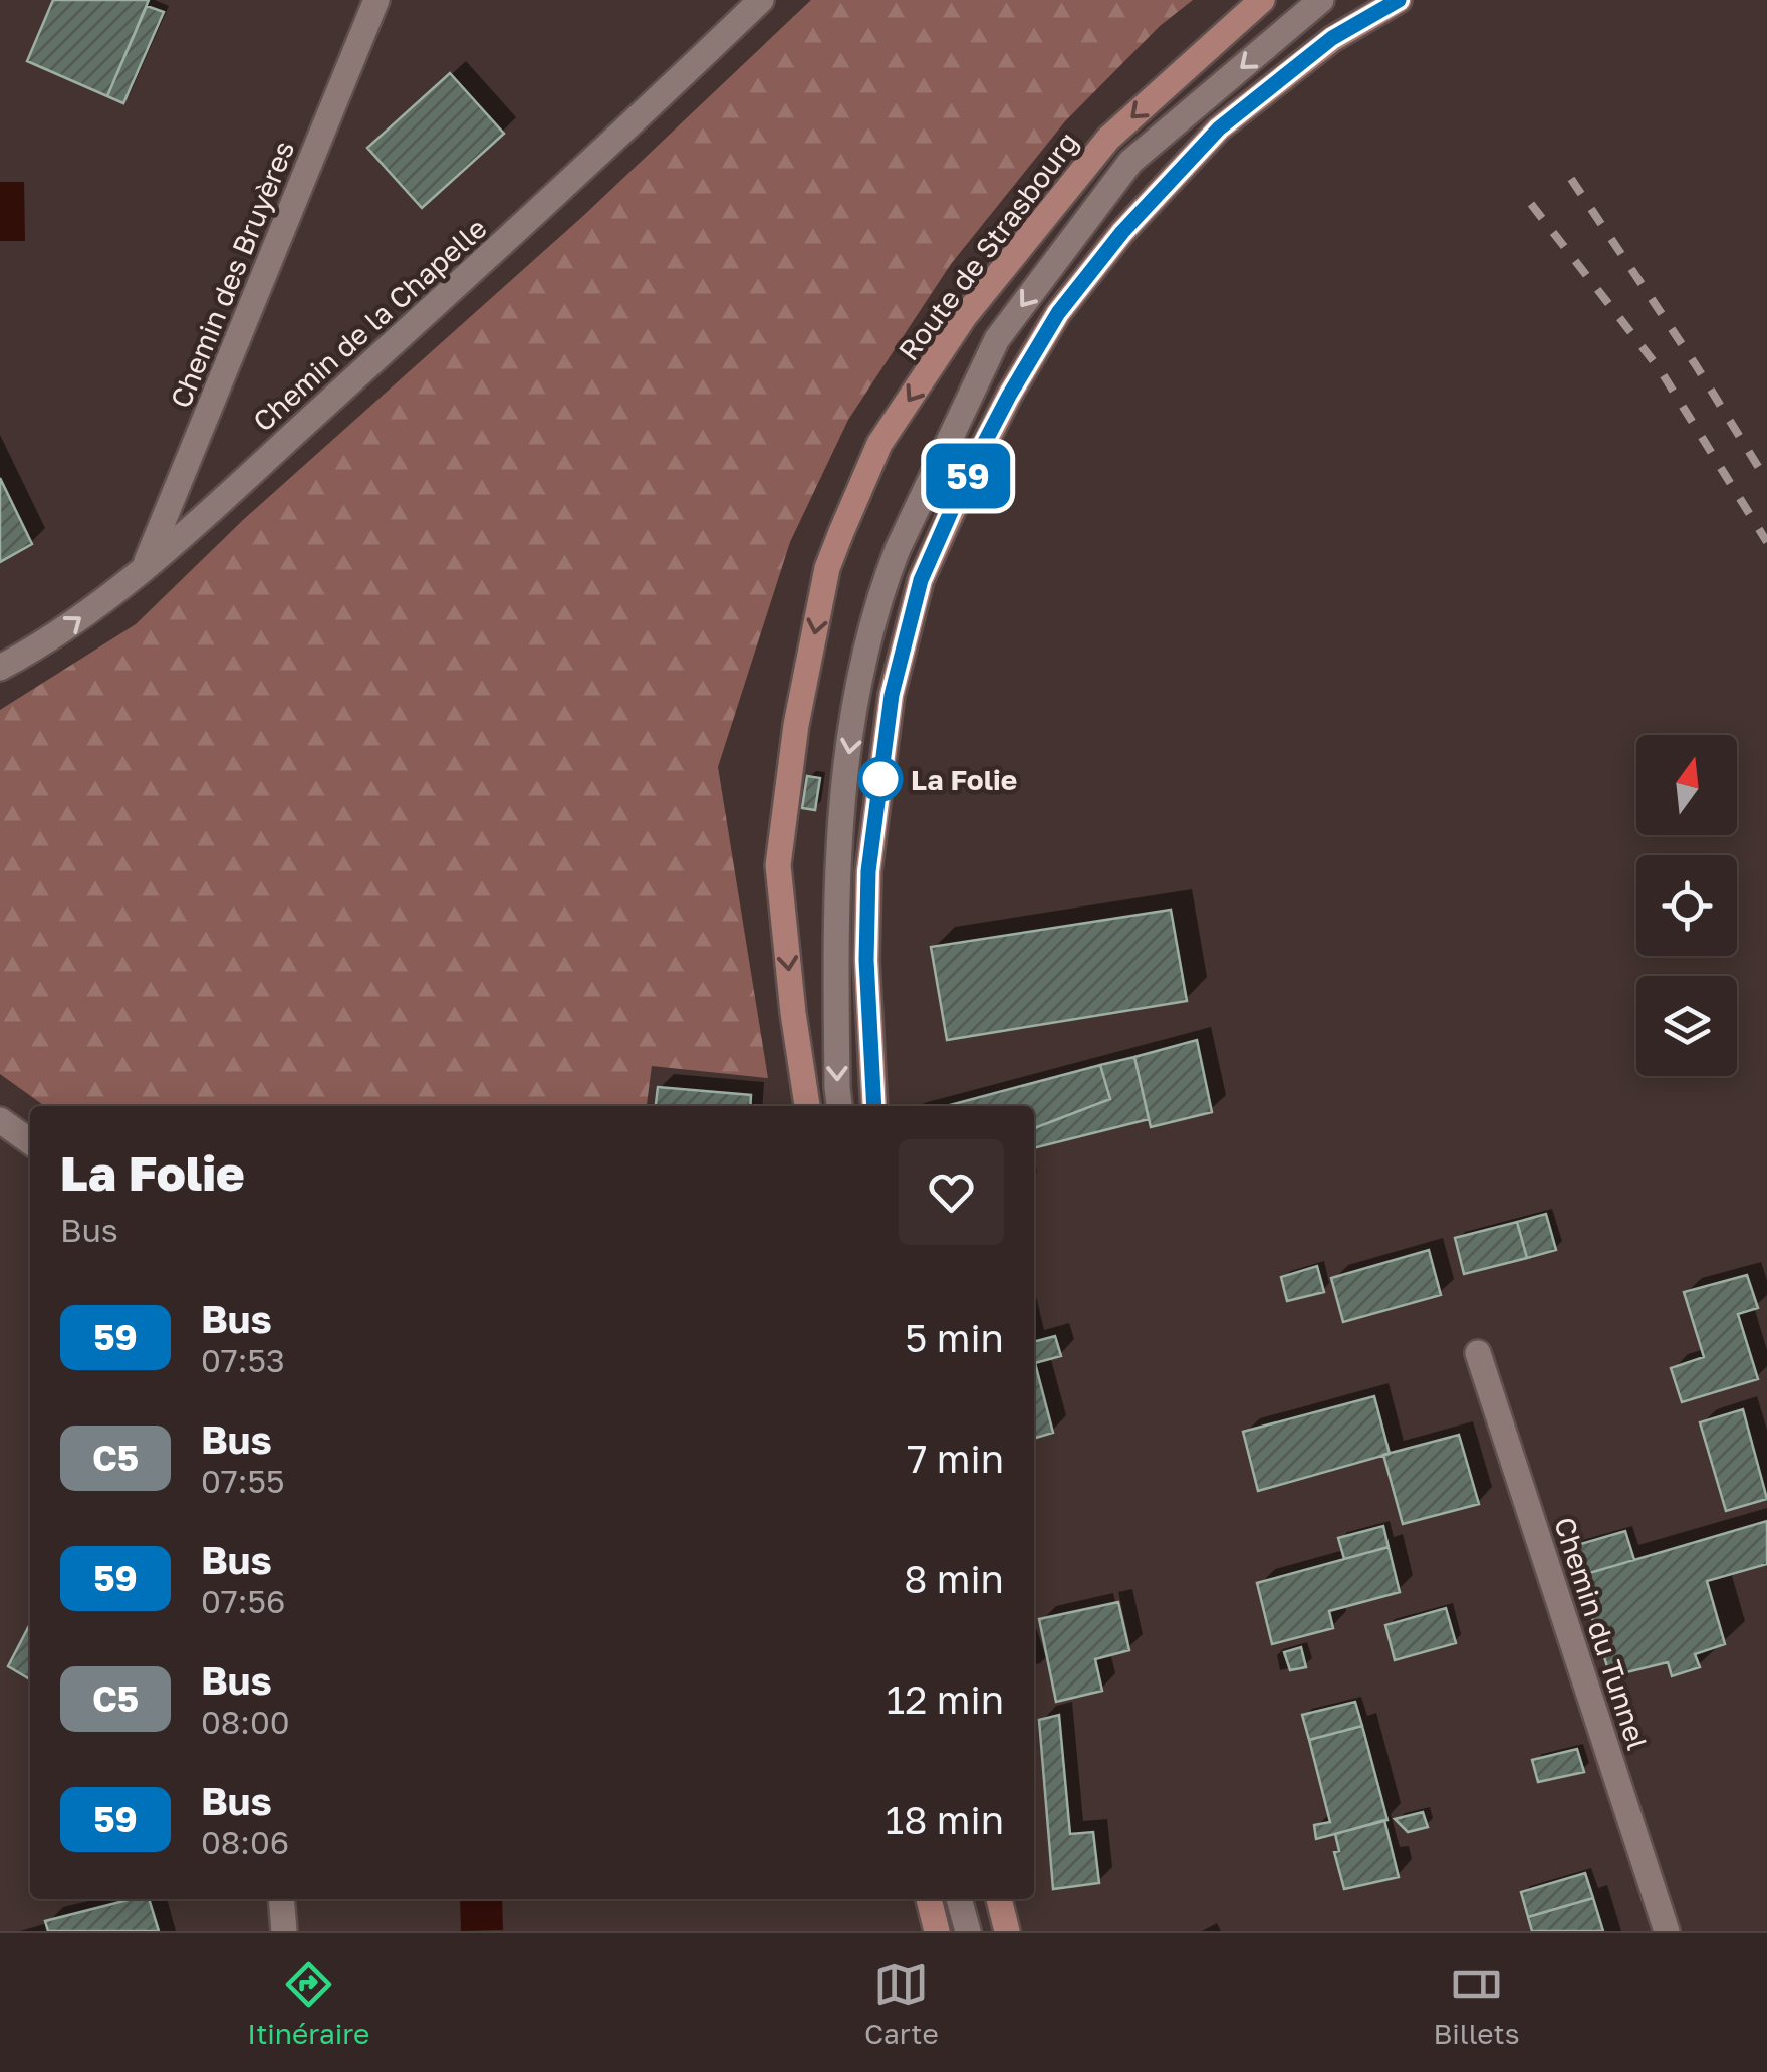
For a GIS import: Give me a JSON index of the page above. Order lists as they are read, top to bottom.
{
  "streets": {
    "main road": ["Route de Strasbourg"],
    "street": ["Chemin des Bruyères", "Chemin de la Chapelle", "Chemin du Tunnel"]
  },
  "crossings": [
    ["Chemin des Bruyères", "Chemin de la Chapelle"]
  ],
  "places": ["La Folie"],
  "lines": ["bus line 59"],
  "north": "top",
  "page": {
    "on_map": "59",
    "heading": ["La Folie", "Bus"],
    "list": [
      {
        "mark": "59",
        "name": "Bus",
        "note": "07:53",
        "value": "5 min"
      },
      {
        "mark": "C5",
        "name": "Bus",
        "note": "07:55",
        "value": "7 min"
      },
      {
        "mark": "59",
        "name": "Bus",
        "note": "07:56",
        "value": "8 min"
      },
      {
        "mark": "C5",
        "name": "Bus",
        "note": "08:00",
        "value": "12 min"
      },
      {
        "mark": "59",
        "name": "Bus",
        "note": "08:06",
        "value": "18 min"
      }
    ],
    "tabs": ["Itinéraire", "Carte", "Billets"]
  }
}
